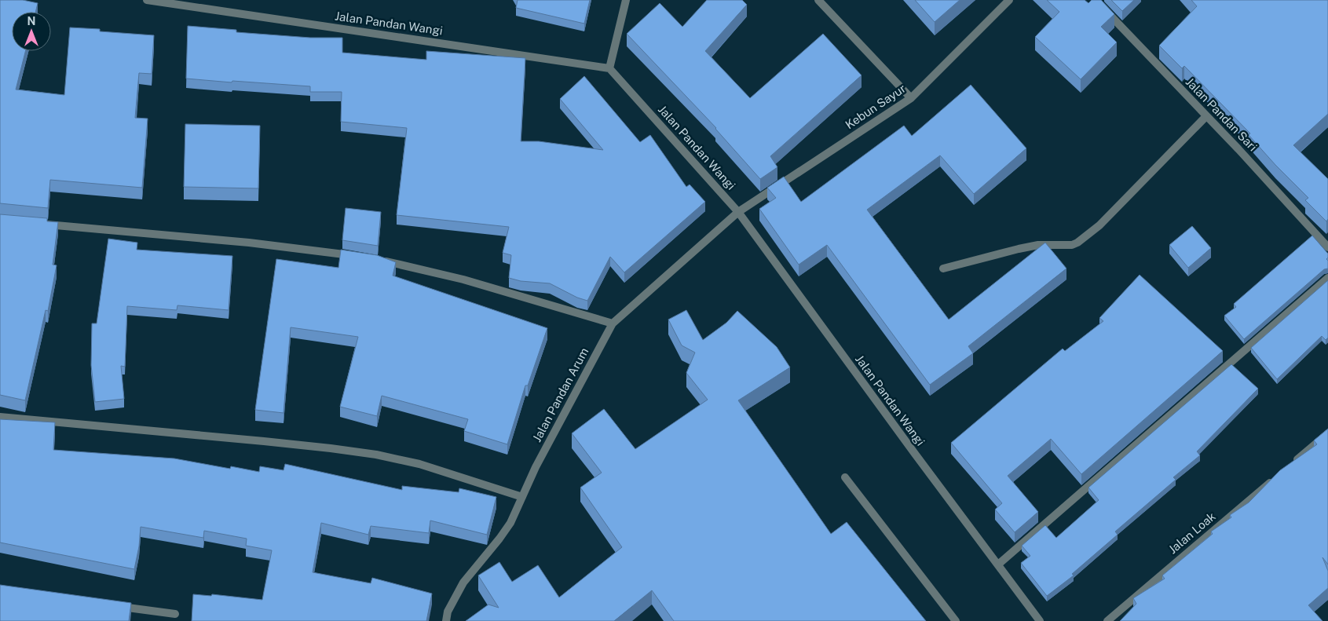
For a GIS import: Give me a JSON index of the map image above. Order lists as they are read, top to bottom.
{
  "streets": {
    "street": [
      "Jalan Pandan Wangi",
      "Kebun Sayur",
      "Jalan Pandan Sari",
      "Jalan Pandan Arum",
      "Jalan Loak"
    ]
  },
  "crossings": [
    ["Jalan Pandan Wangi", "Kebun Sayur"],
    ["Jalan Pandan Wangi", "Jalan Pandan Arum"],
    ["Kebun Sayur", "Jalan Pandan Arum"]
  ],
  "north": "top"
}
